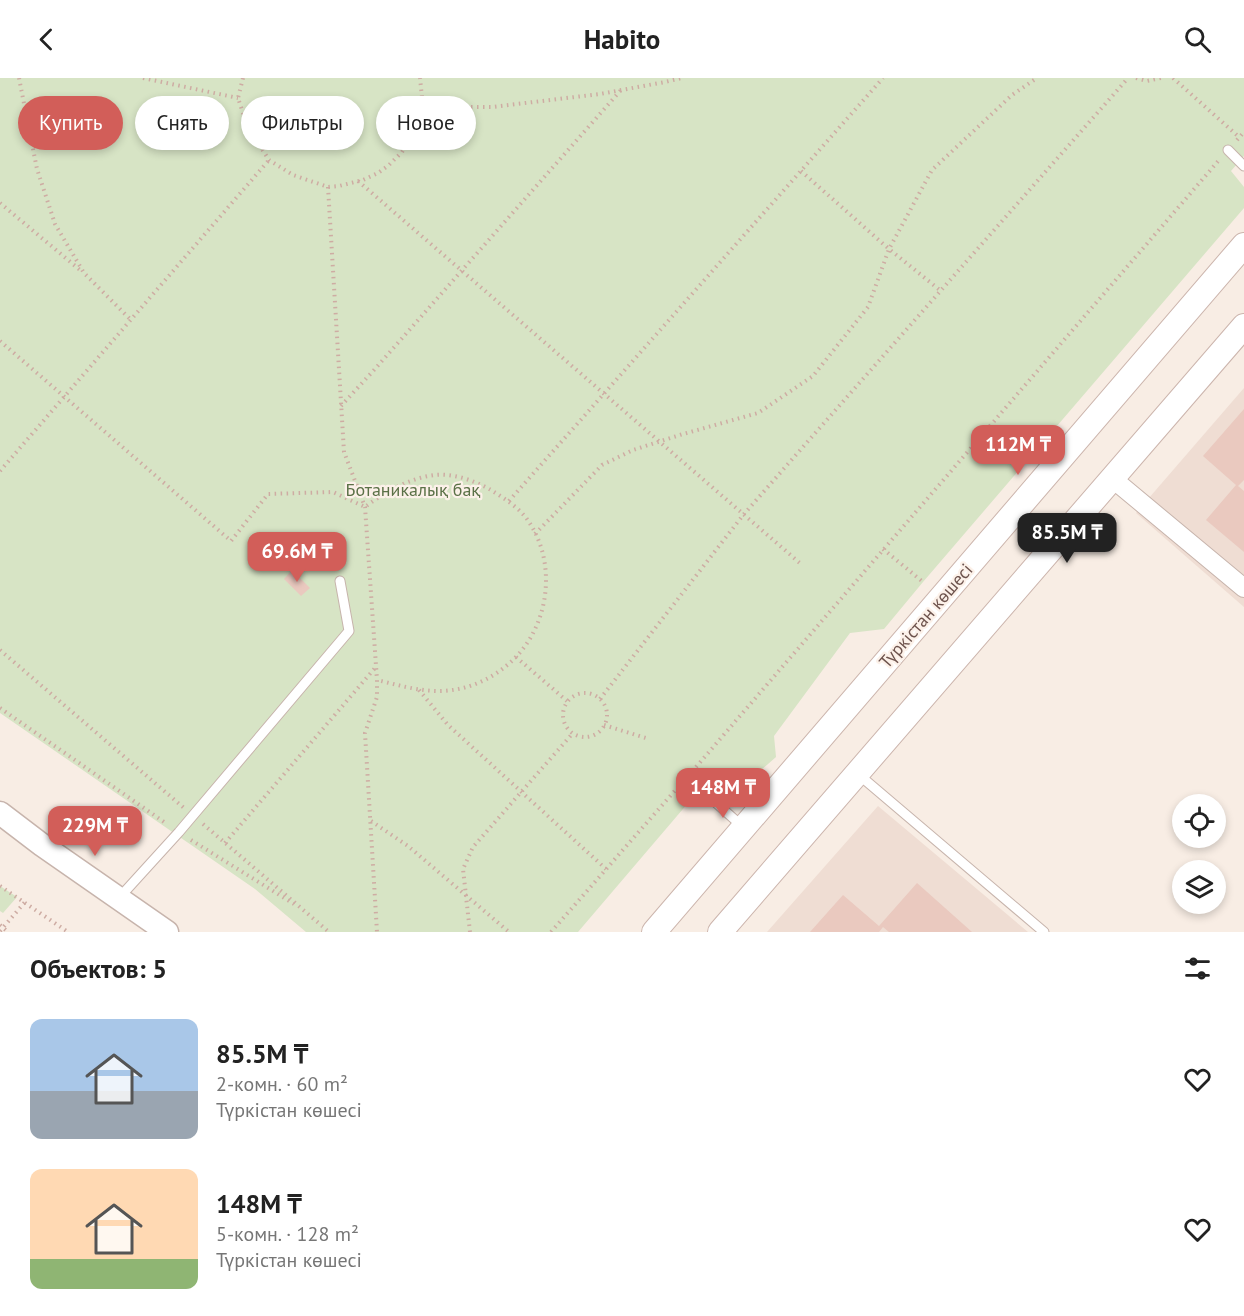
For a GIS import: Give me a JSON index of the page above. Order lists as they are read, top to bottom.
{
  "streets": {
    "main road": ["Түркістан көшесі"]
  },
  "parks": ["Ботаникалық бақ"],
  "page": {
    "header": "Habito",
    "chip": [
      "Купить",
      "Снять",
      "Фильтры",
      "Новое"
    ],
    "price": [
      "112M ₸",
      "85.5M ₸",
      "69.6M ₸",
      "148M ₸",
      "229M ₸"
    ],
    "heading": "Объектов: 5",
    "list": [
      {
        "name": "85.5M ₸",
        "note": "2-комн. · 60 m² · Түркістан көшесі"
      },
      {
        "name": "148M ₸",
        "note": "5-комн. · 128 m² · Түркістан көшесі"
      }
    ]
  }
}
